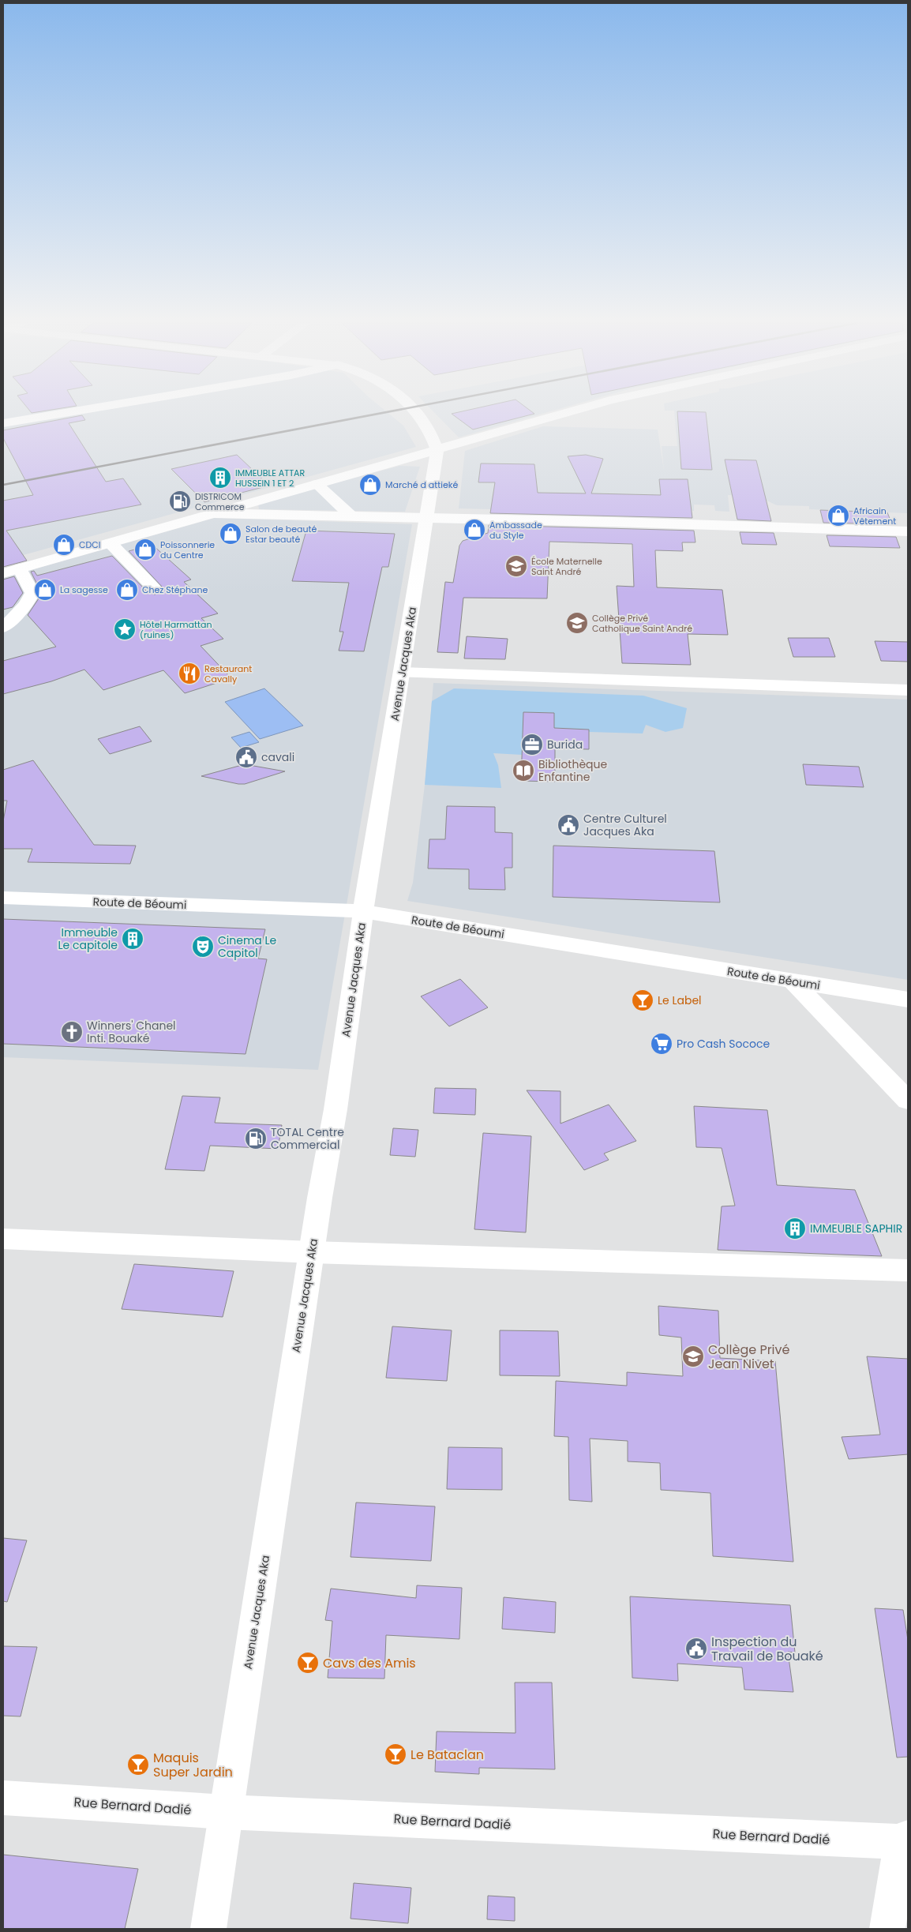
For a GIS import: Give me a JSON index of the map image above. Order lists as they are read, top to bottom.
{
  "streets": {
    "main road": ["Avenue Jacques Aka", "Route de Béoumi", "Rue Bernard Dadié"]
  },
  "crossings": [
    ["Avenue Jacques Aka", "Route de Béoumi"],
    ["Avenue Jacques Aka", "Rue Bernard Dadié"]
  ],
  "places": {
    "building": ["IMMEUBLE ATTAR HUSSEIN 1 ET 2", "Immeuble Le capitole", "IMMEUBLE SAPHIR"],
    "shop": [
      "Marché d attieké",
      "Africain Vêtement",
      "Ambassade du Style",
      "Salon de beauté Estar beauté",
      "CDCI",
      "Poissonnerie du Centre",
      "La sagesse",
      "Chez Stéphane"
    ],
    "fuel station": ["DISTRICOM Commerce", "TOTAL Centre Commercial"],
    "school or university": ["École Maternelle Saint André", "Collège Privé Catholique Saint André", "Collège Privé Jean Nivet"],
    "place": ["Hôtel Harmattan (ruines)"],
    "restaurant": ["Restaurant Cavally"],
    "office": ["Burida"],
    "public building": ["cavali", "Centre Culturel Jacques Aka", "Inspection du Travail de Bouaké"],
    "library": ["Bibliothèque Enfantine"],
    "theatre": ["Cinema Le Capitol"],
    "bar": [
      "Le Label",
      "Cavs des Amis",
      "Le Bataclan",
      "Maquis Super Jardin"
    ],
    "church": ["Winners' Chanel Inti. Bouaké"],
    "supermarket": ["Pro Cash Sococe"]
  }
}
